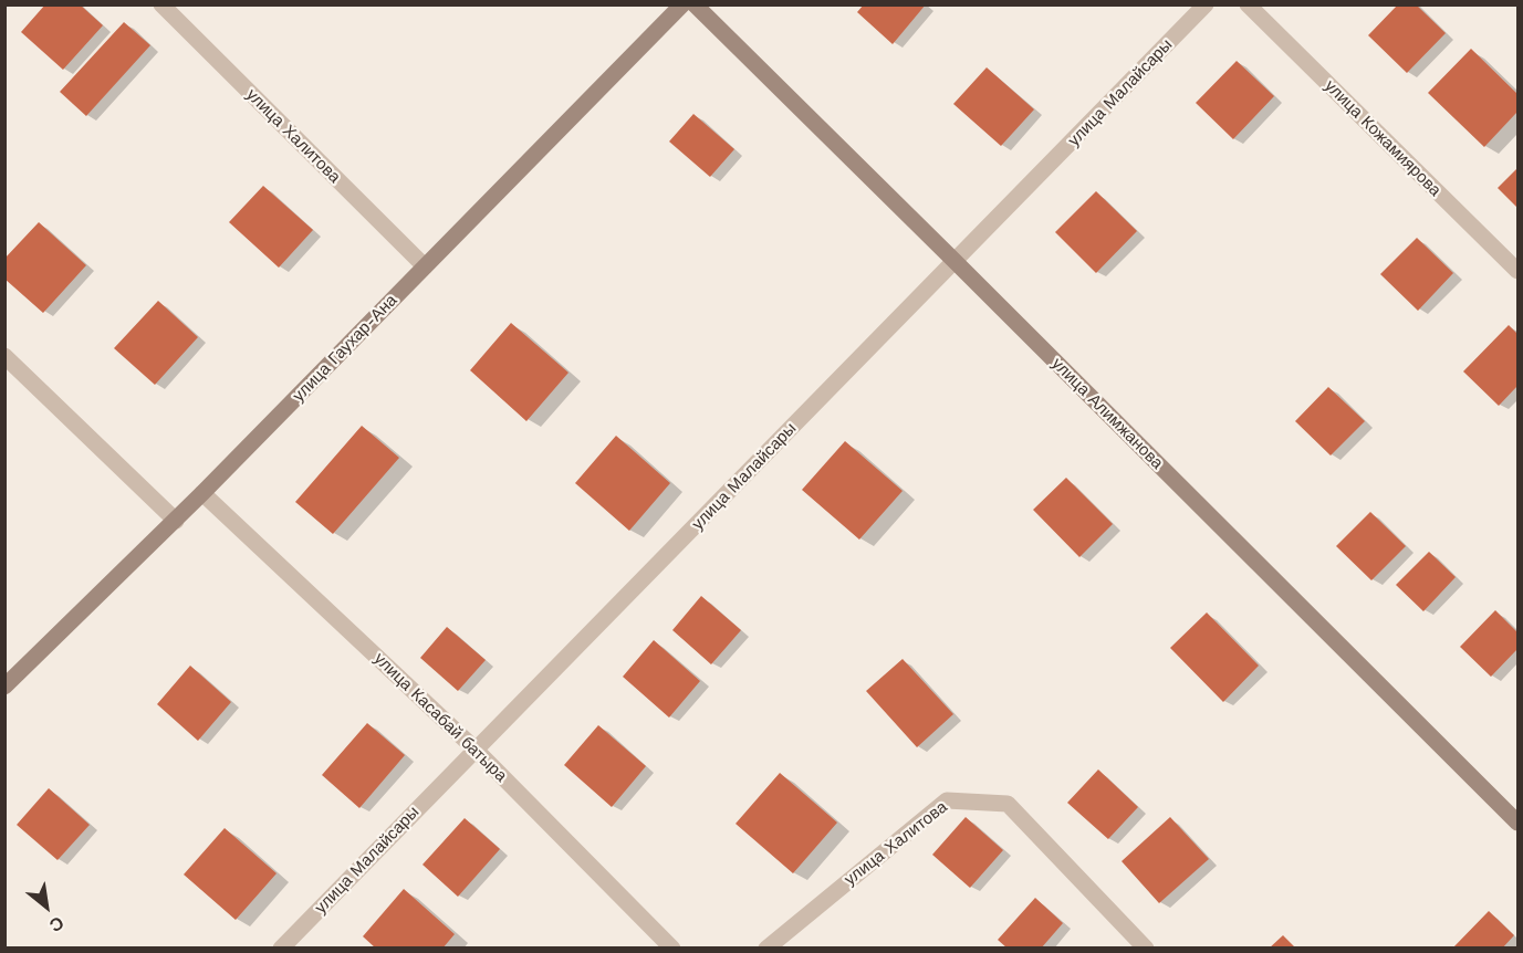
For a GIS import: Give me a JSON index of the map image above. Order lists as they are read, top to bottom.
{
  "streets": {
    "street": [
      "улица Малайсары",
      "улица Халитова",
      "улица Кожамиярова",
      "улица Гаухар-Ана",
      "улица Алимжанова",
      "улица Касабай батыра"
    ]
  },
  "crossings": [
    ["улица Малайсары", "улица Алимжанова"],
    ["улица Малайсары", "улица Касабай батыра"],
    ["улица Халитова", "улица Гаухар-Ана"],
    ["улица Гаухар-Ана", "улица Касабай батыра"]
  ],
  "north": "bottom right"
}
